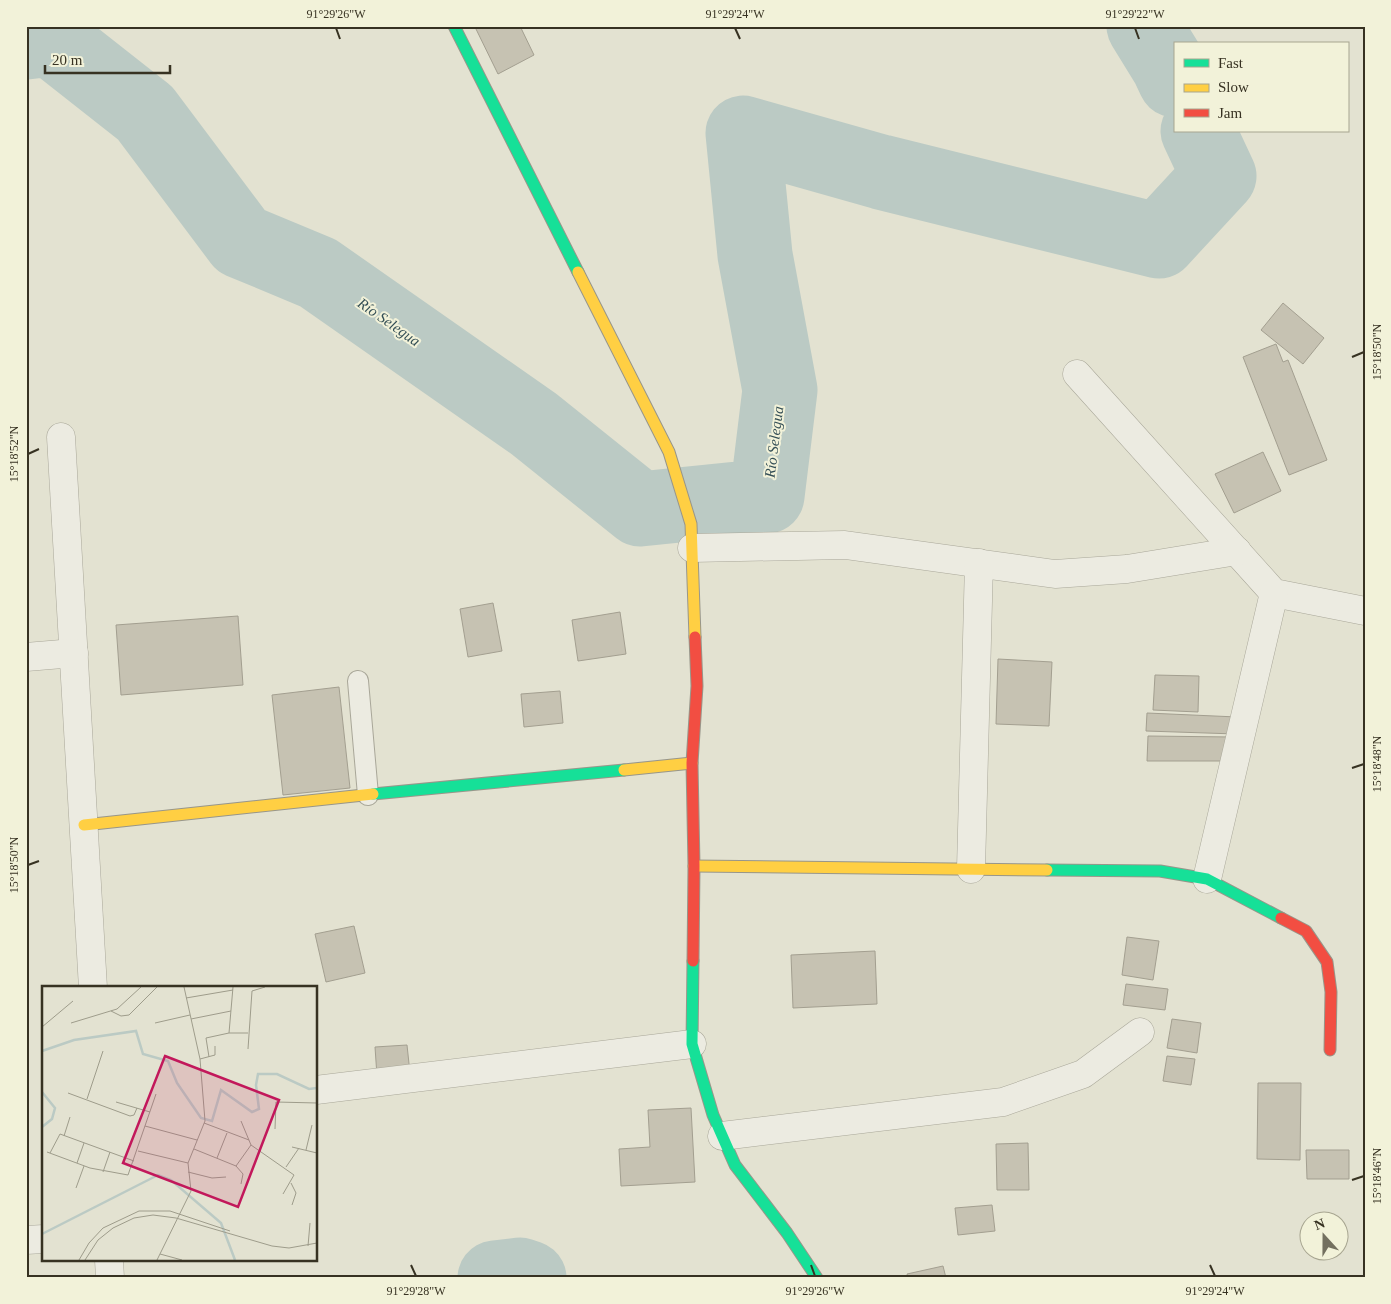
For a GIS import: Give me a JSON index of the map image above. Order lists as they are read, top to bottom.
{
  "water": ["Río Selegua"],
  "legend": ["Fast", "Slow", "Jam"],
  "scale_bar": "20 m",
  "north": "top",
  "coordinates": [
    "91°29'26\"W",
    "91°29'24\"W",
    "91°29'22\"W",
    "15°18'50\"N",
    "15°18'52\"N",
    "15°18'48\"N",
    "15°18'46\"N",
    "91°29'28\"W"
  ]
}
